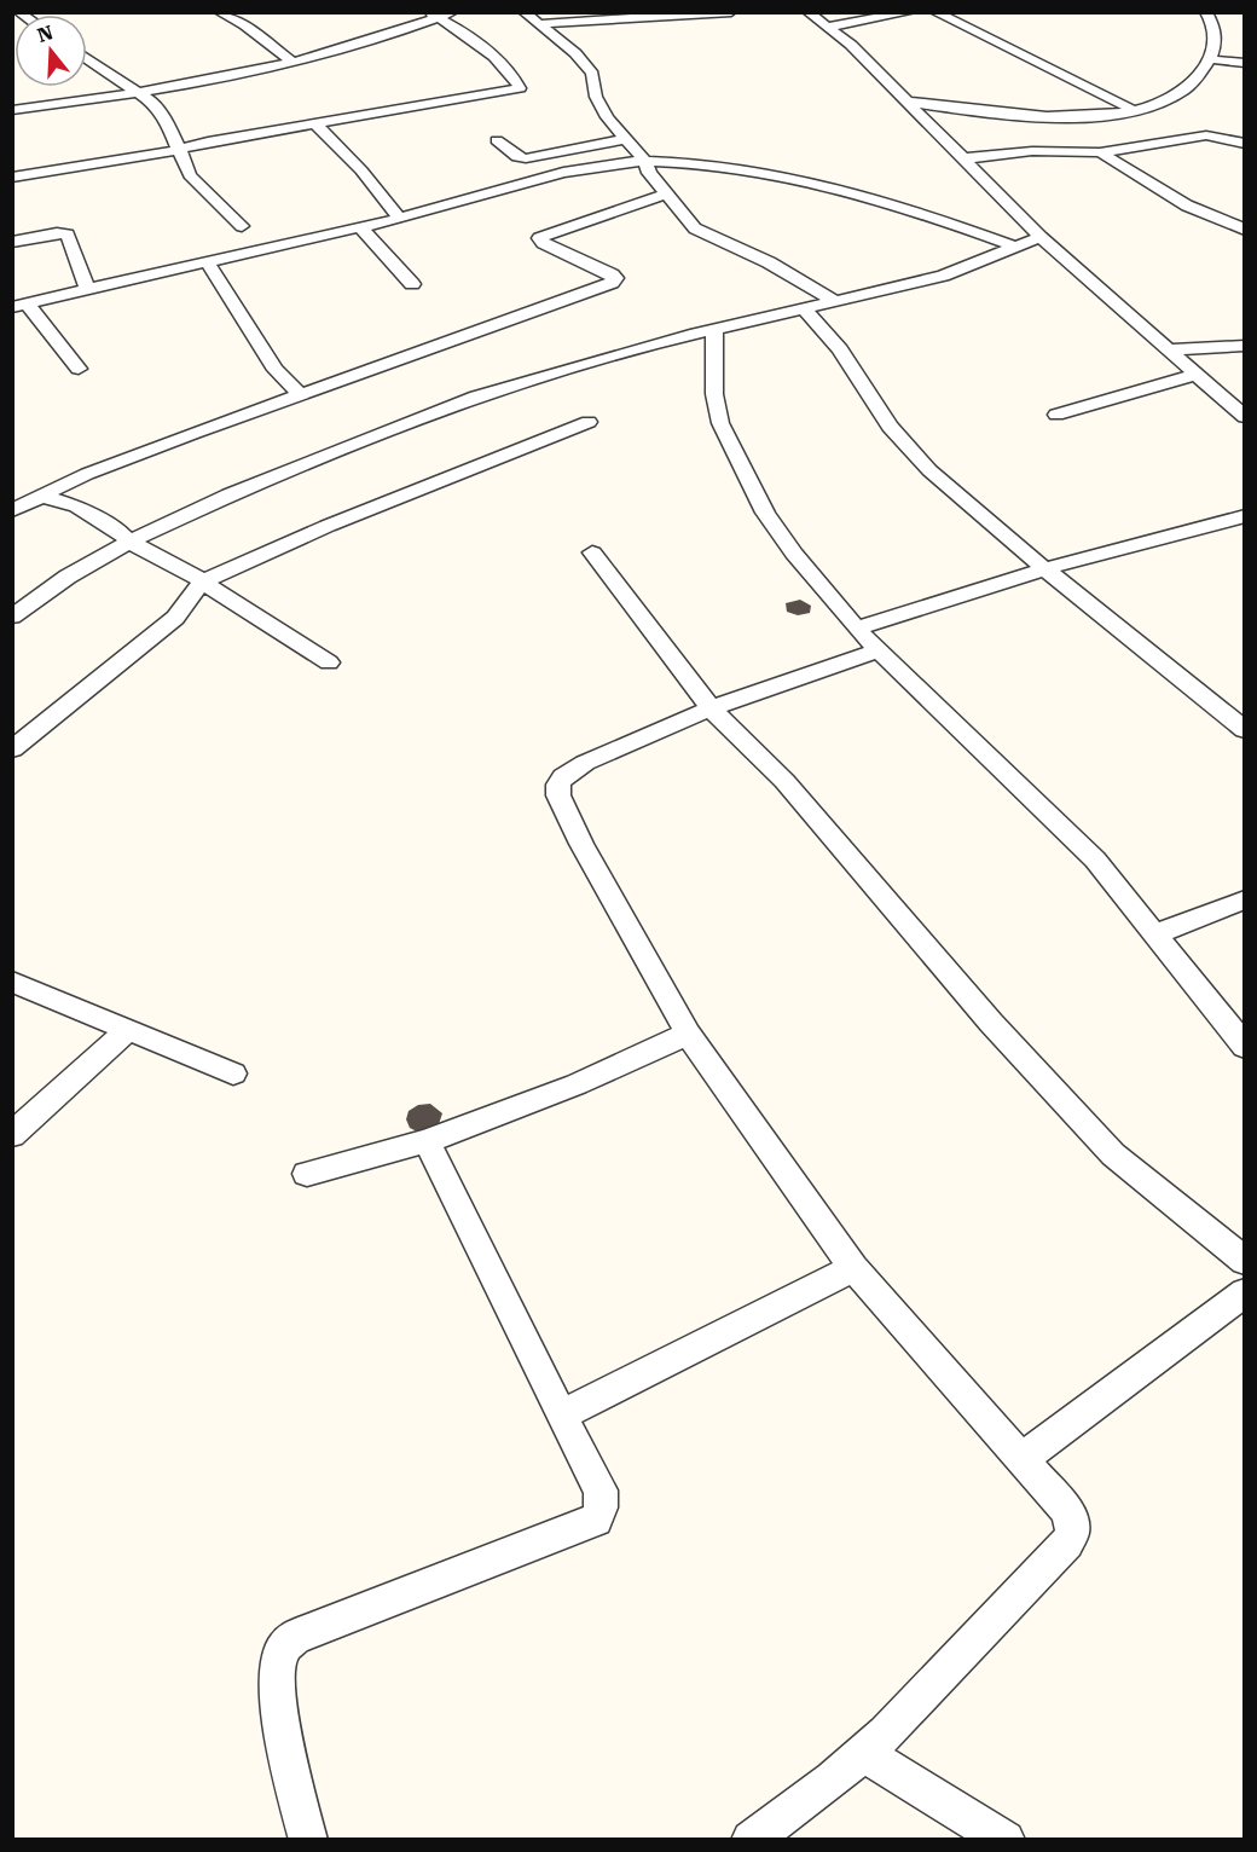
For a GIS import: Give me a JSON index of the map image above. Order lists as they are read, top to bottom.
{
  "north": "top"
}
